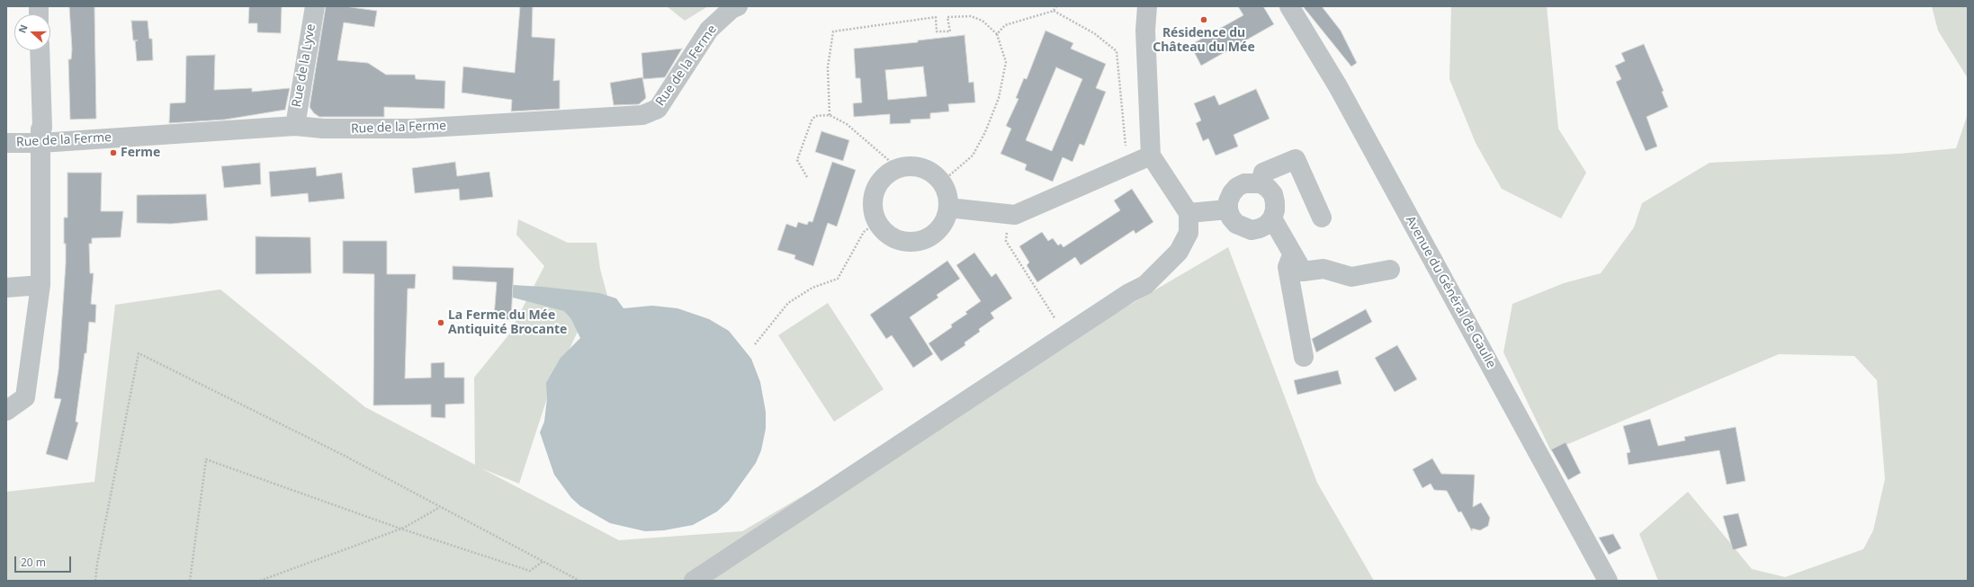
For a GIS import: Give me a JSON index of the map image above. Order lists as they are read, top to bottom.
{
  "streets": {
    "street": ["Rue de la Lyve", "Rue de la Ferme", "Avenue du Général de Gaulle"]
  },
  "crossings": [
    ["Rue de la Lyve", "Rue de la Ferme"]
  ],
  "places": ["Résidence du Château du Mée", "Ferme", "La Ferme du Mée Antiquité Brocante"],
  "scale_bar": "20 m",
  "north": "left"
}
